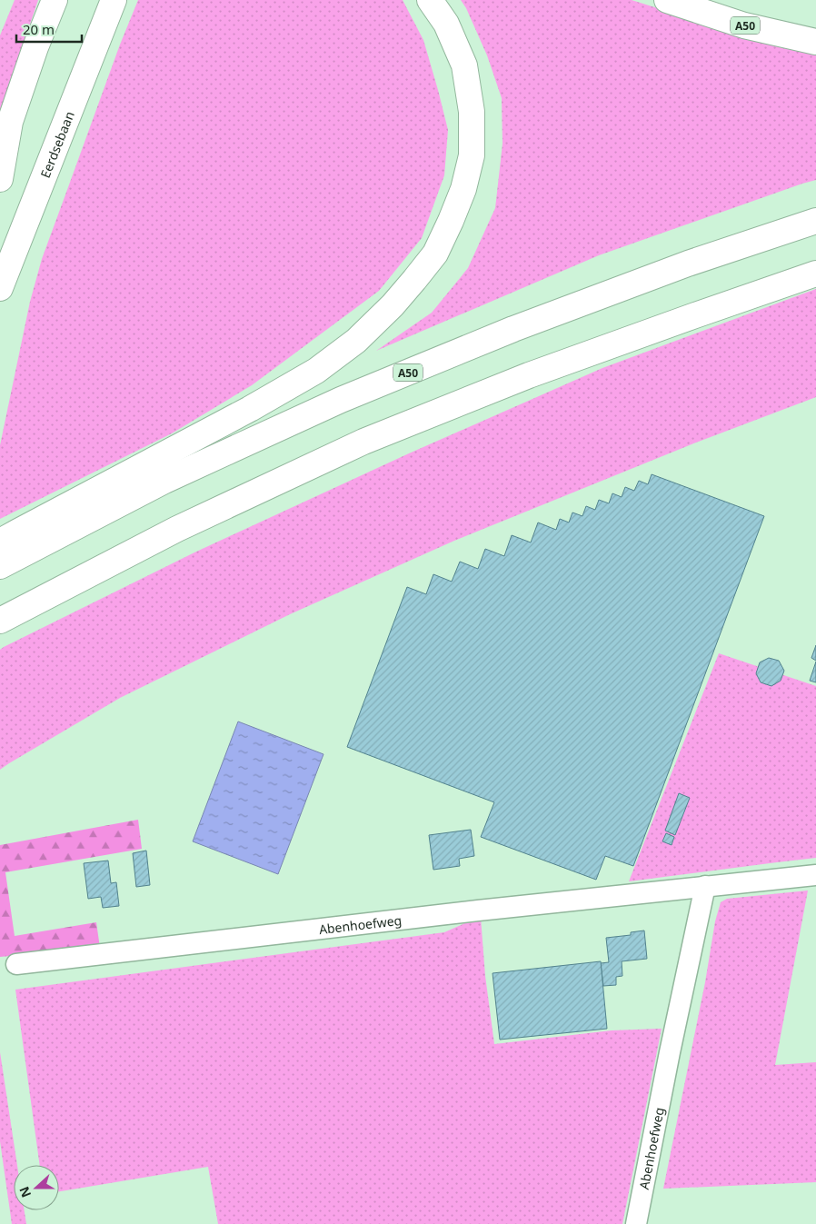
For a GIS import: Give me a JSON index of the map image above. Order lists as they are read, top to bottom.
{
  "streets": {
    "main road": ["A50", "Eerdsebaan"],
    "street": ["Abenhoefweg"]
  },
  "scale_bar": "20 m",
  "north": "left"
}
